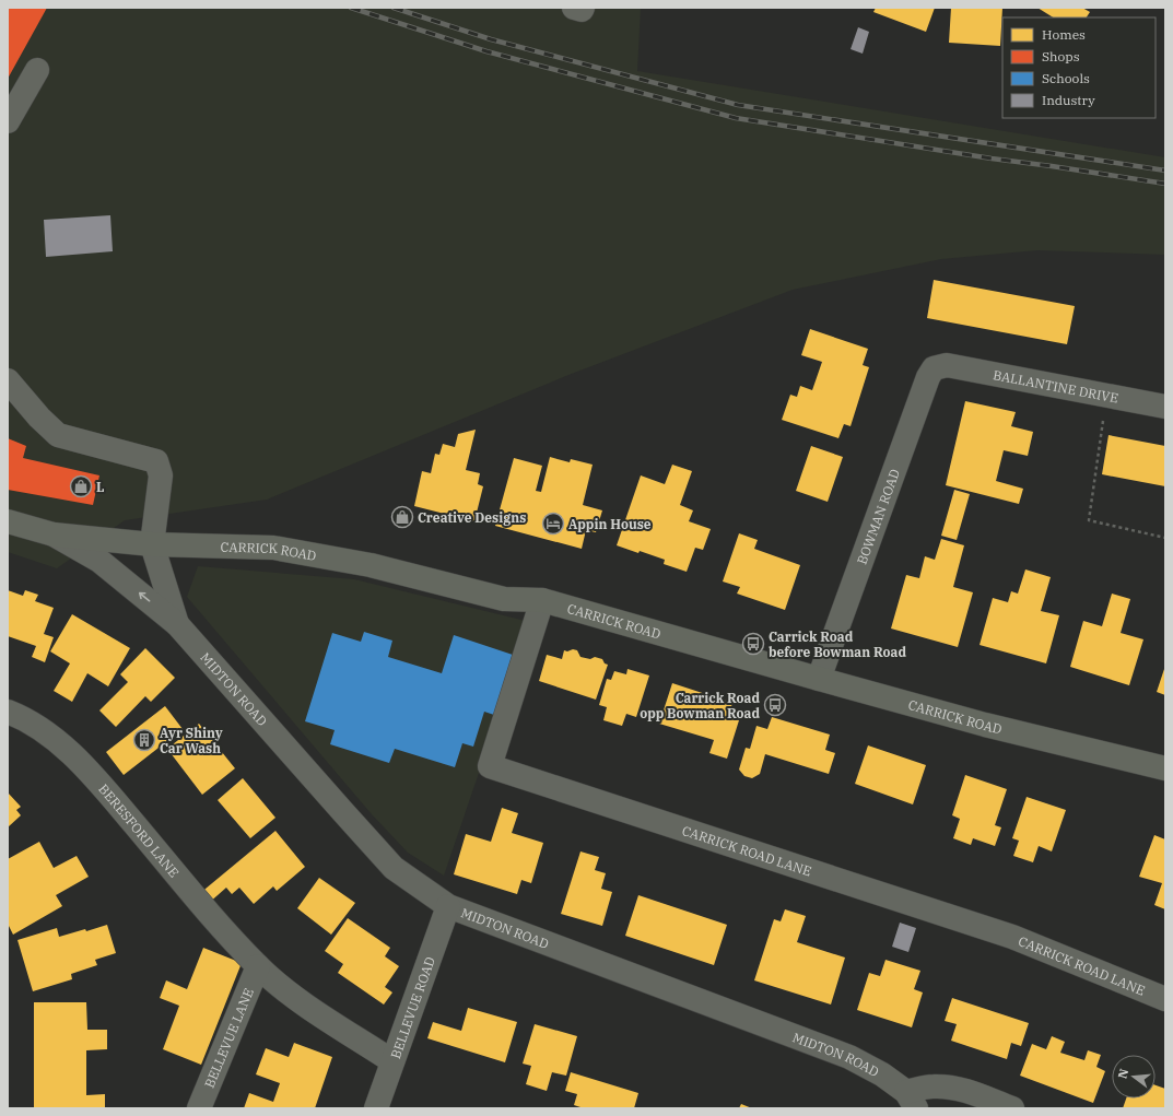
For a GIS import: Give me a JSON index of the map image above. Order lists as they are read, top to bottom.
{
  "streets": {
    "main road": ["CARRICK ROAD"],
    "street": [
      "BALLANTINE DRIVE",
      "BOWMAN ROAD",
      "MIDTON ROAD",
      "BERESFORD LANE",
      "CARRICK ROAD LANE",
      "BELLEVUE ROAD",
      "BELLEVUE LANE"
    ]
  },
  "crossings": [
    ["BALLANTINE DRIVE", "BOWMAN ROAD"],
    ["BOWMAN ROAD", "CARRICK ROAD"],
    ["CARRICK ROAD", "MIDTON ROAD"],
    ["CARRICK ROAD", "CARRICK ROAD LANE"],
    ["MIDTON ROAD", "BELLEVUE ROAD"],
    ["BERESFORD LANE", "BELLEVUE ROAD"],
    ["BERESFORD LANE", "BELLEVUE LANE"]
  ],
  "places": {
    "shop": ["L", "Creative Designs"],
    "hotel": ["Appin House"],
    "bus stop": ["Carrick Road before Bowman Road", "Carrick Road opp Bowman Road"],
    "building": ["Ayr Shiny Car Wash"]
  },
  "legend": [
    "Homes",
    "Shops",
    "Schools",
    "Industry"
  ],
  "north": "left"
}
